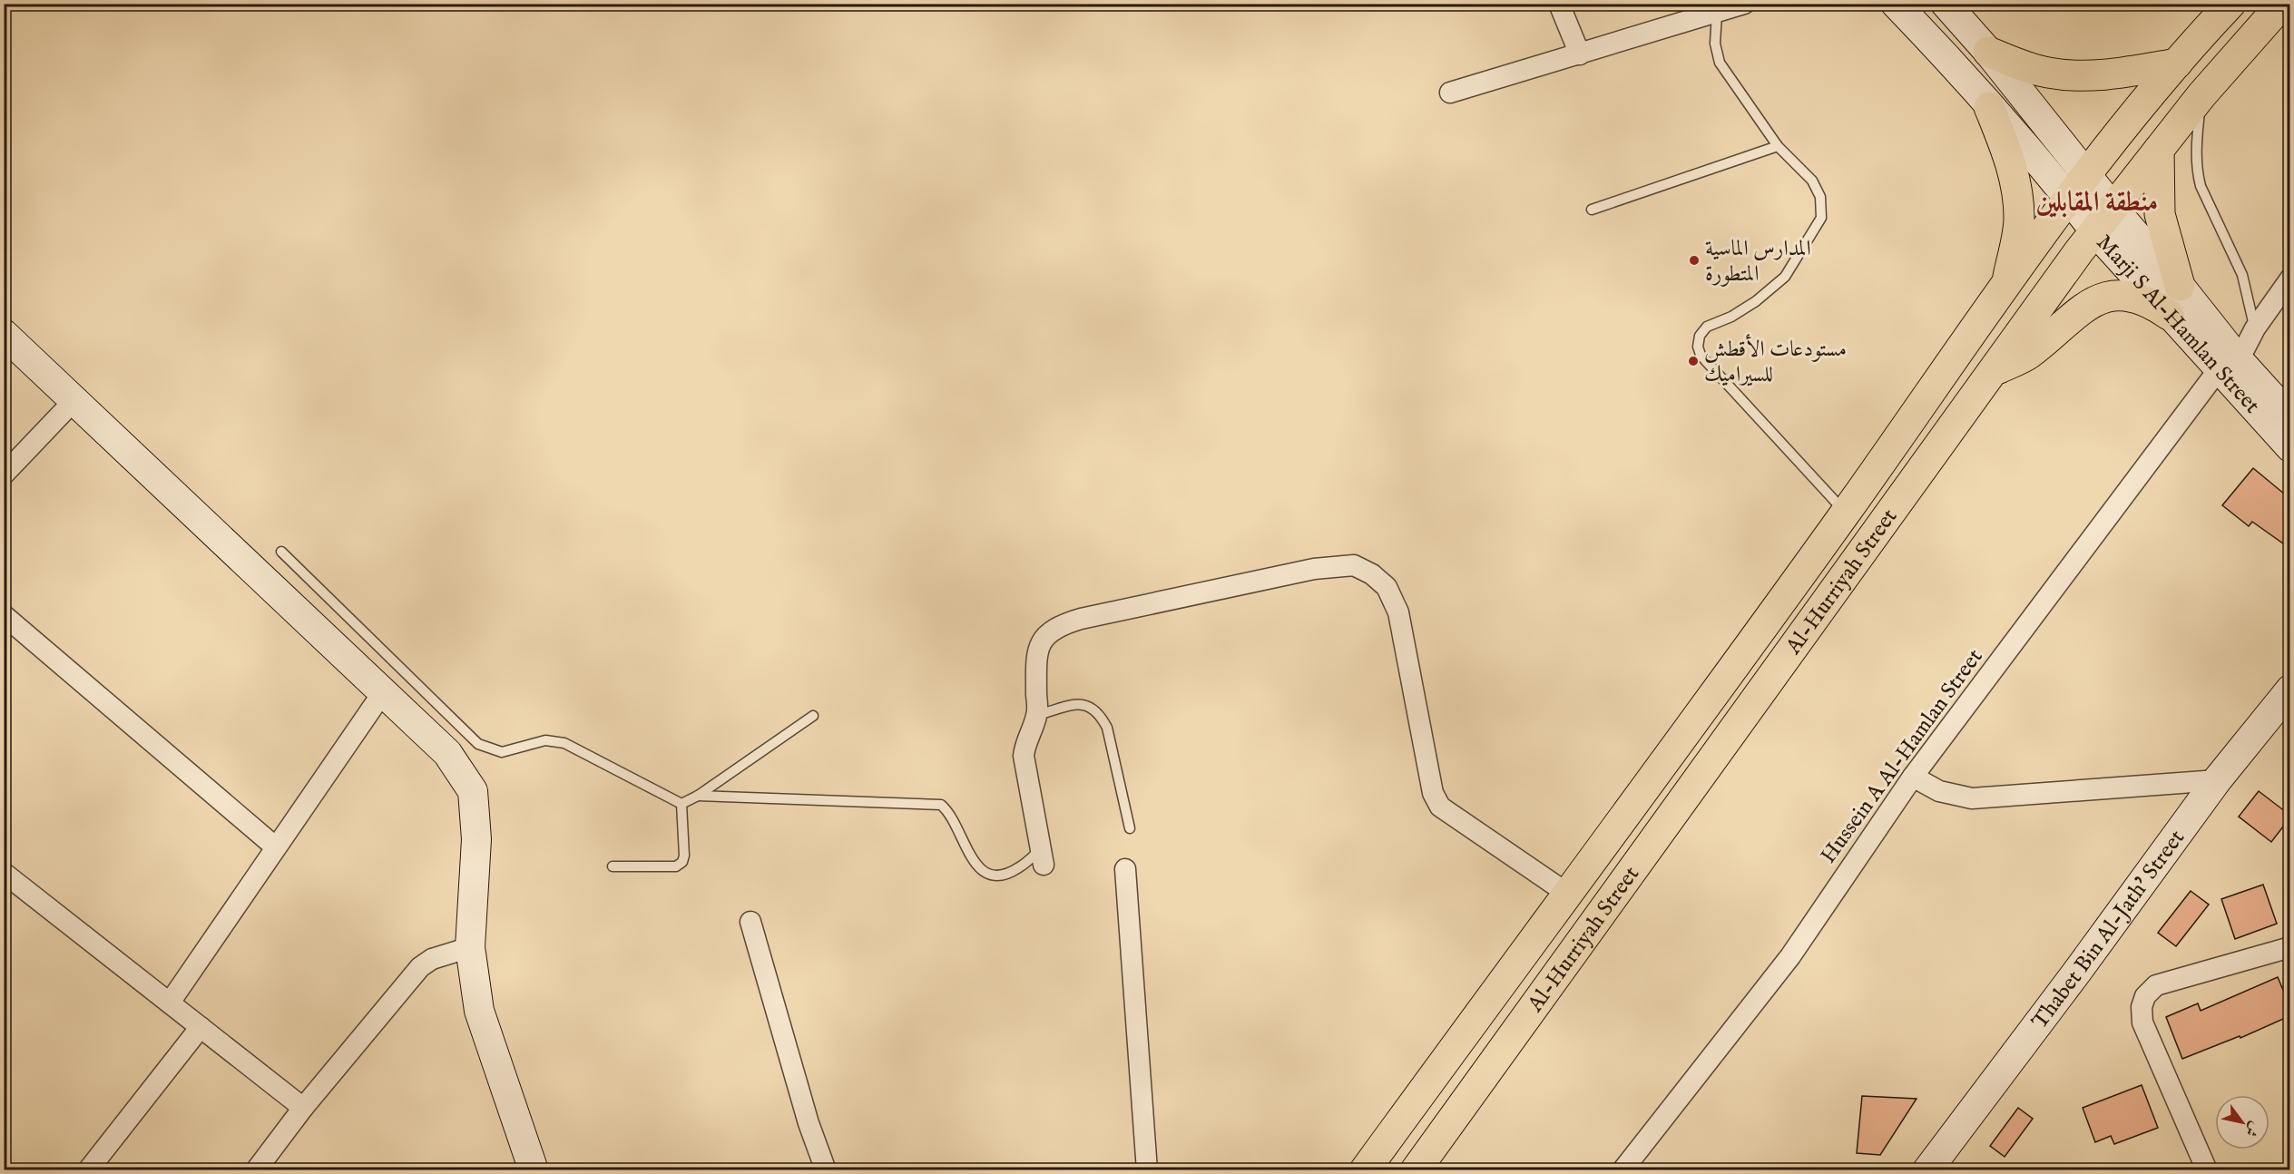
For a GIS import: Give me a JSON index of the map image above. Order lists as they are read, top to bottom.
{
  "streets": {
    "highway": ["Al-Hurriyah Street"],
    "street": ["Marji S Al-Hamlan Street", "Hussein A Al-Hamlan Street", "Thabet Bin Al-Jath’ Street"]
  },
  "crossings": [
    ["Marji S Al-Hamlan Street", "Al-Hurriyah Street"],
    ["Marji S Al-Hamlan Street", "Hussein A Al-Hamlan Street"]
  ],
  "districts": ["منطقة المقابلين"],
  "places": ["المدارس الماسية المتطورة", "مستودعات الأقطش للسيراميك"],
  "north": "bottom right"
}
